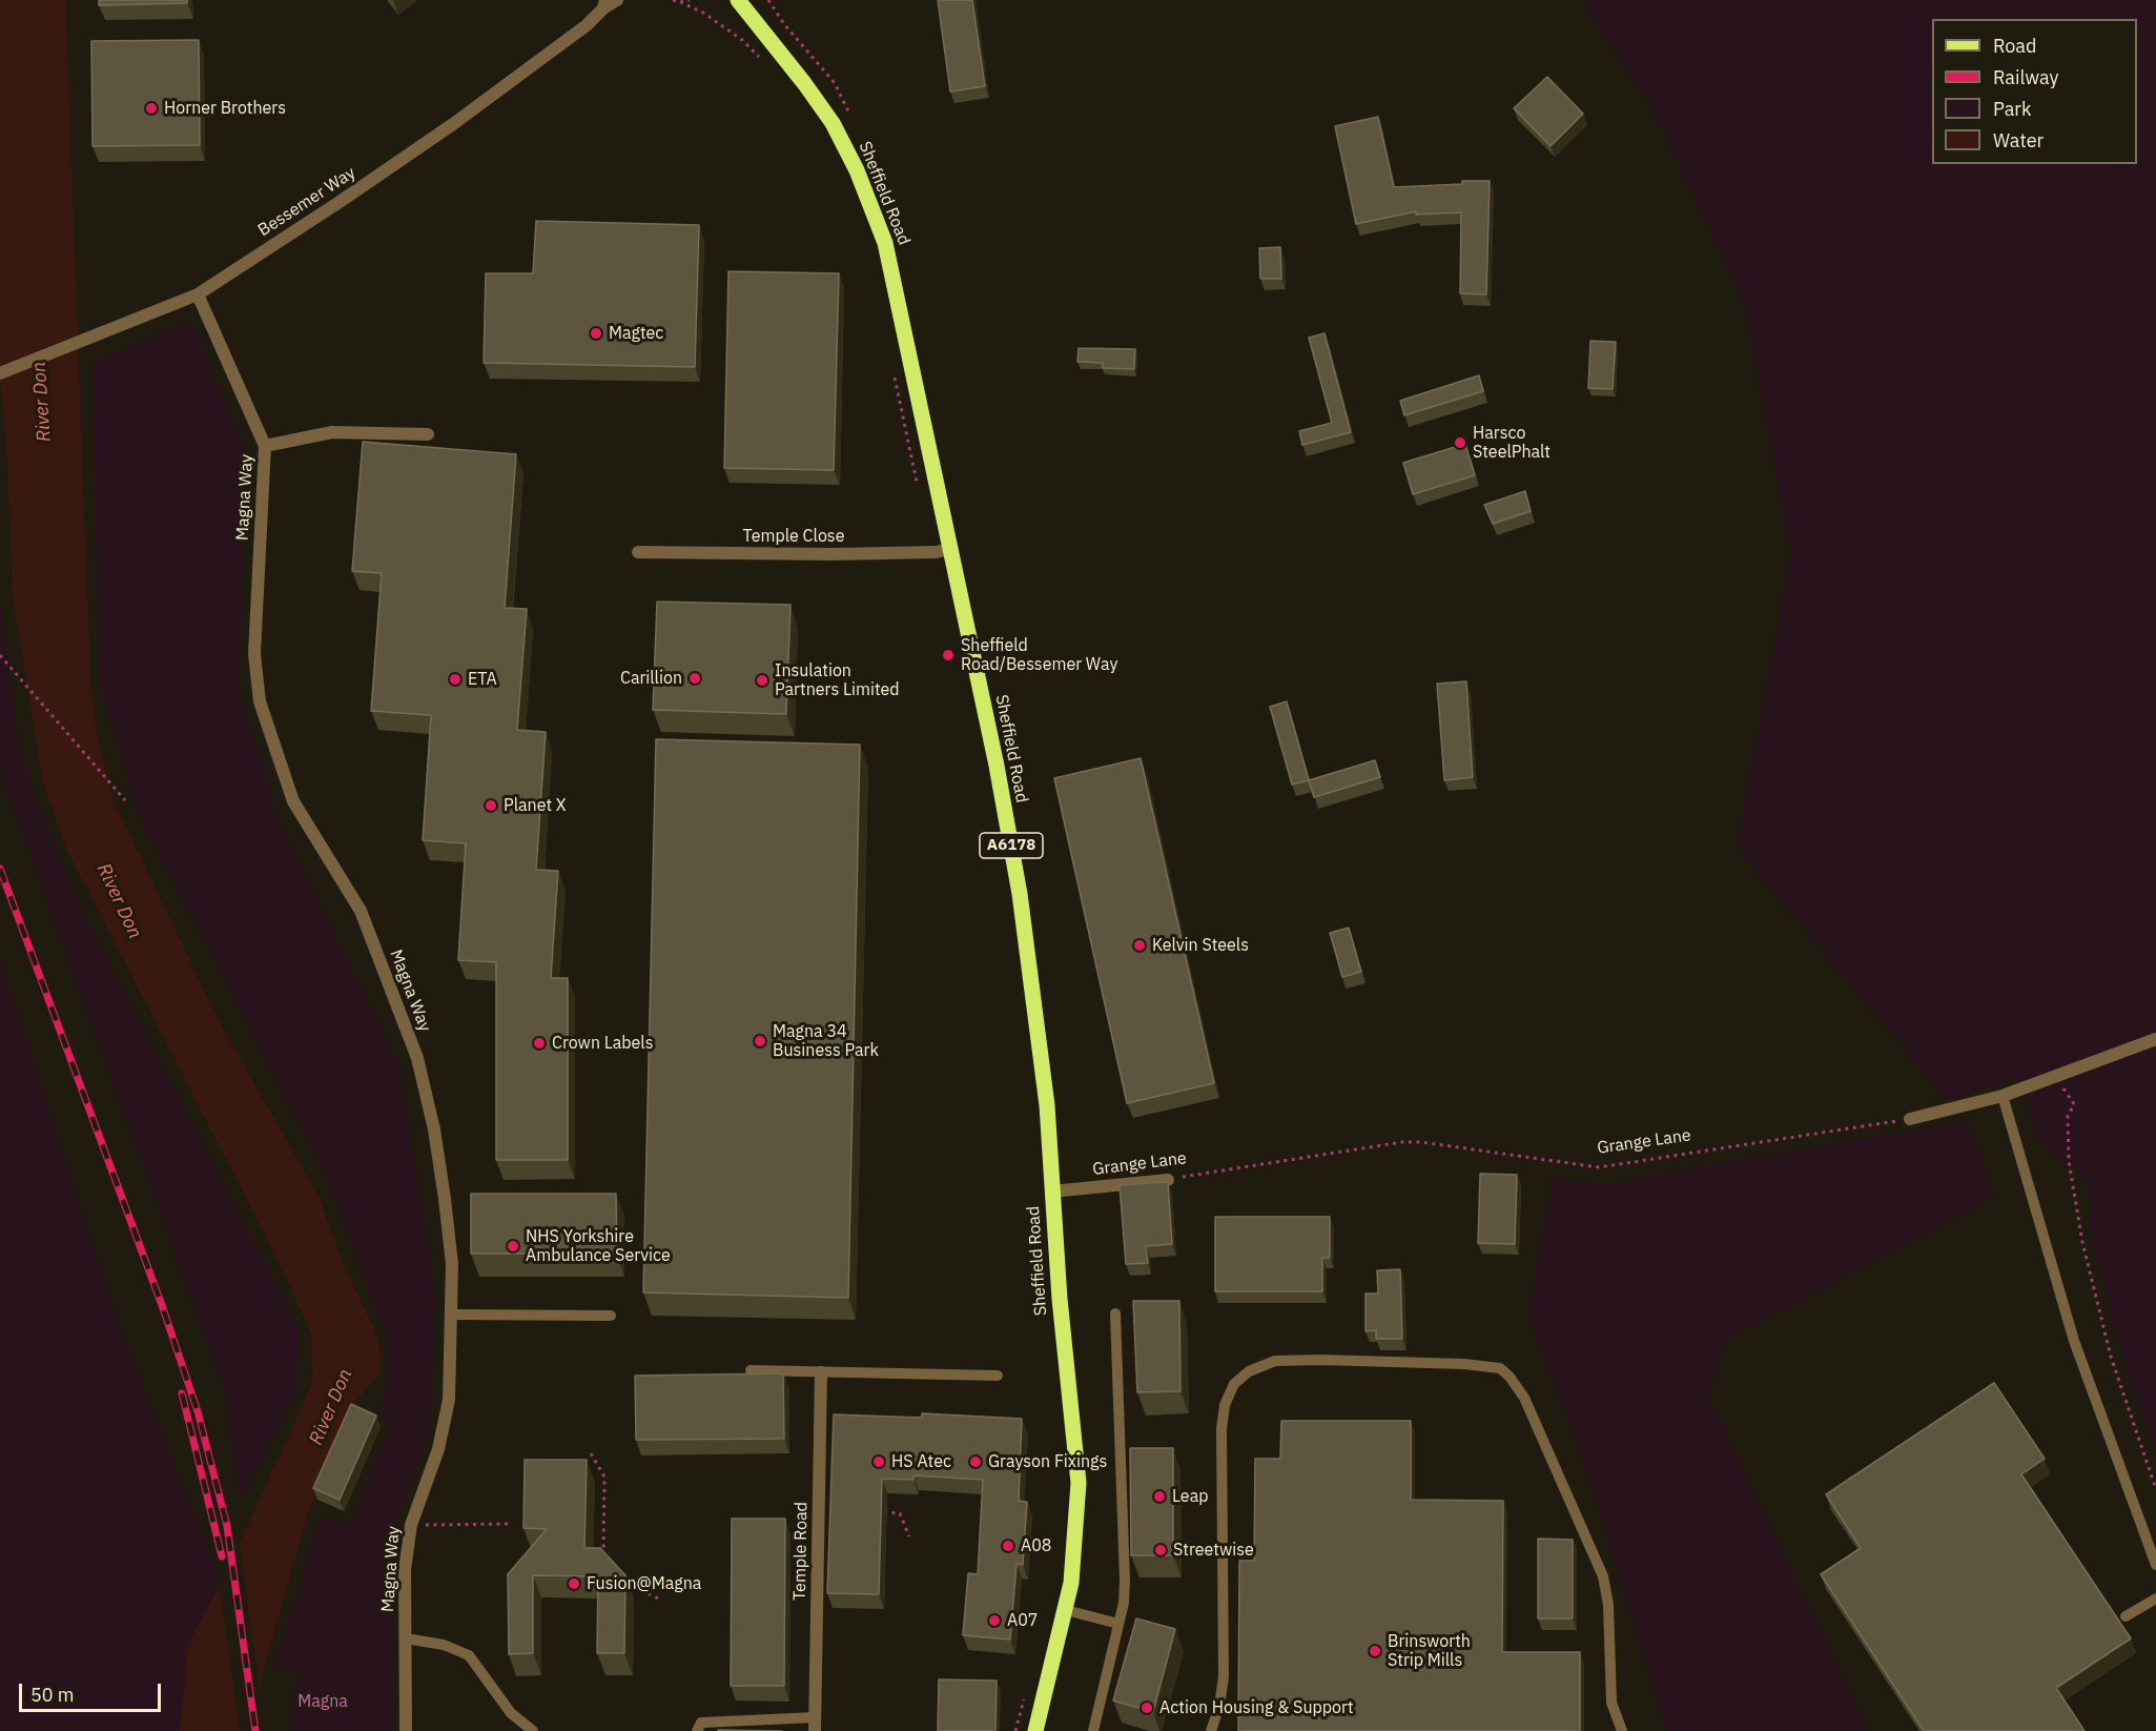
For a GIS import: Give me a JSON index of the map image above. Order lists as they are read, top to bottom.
{
  "streets": {
    "main road": ["Sheffield Road", "A6178"],
    "street": [
      "Bessemer Way",
      "Magna Way",
      "Temple Close",
      "Grange Lane",
      "Temple Road"
    ]
  },
  "crossings": [
    ["Sheffield Road", "Temple Close"],
    ["Sheffield Road", "Grange Lane"],
    ["Bessemer Way", "Magna Way"]
  ],
  "water": ["River Don"],
  "parks": ["Magna"],
  "places": [
    "Horner Brothers",
    "Magtec",
    "Harsco SteelPhalt",
    "Sheffield Road/Bessemer Way",
    "Carillion",
    "ETA",
    "Insulation Partners Limited",
    "Planet X",
    "Kelvin Steels",
    "Magna 34 Business Park",
    "Crown Labels",
    "NHS Yorkshire Ambulance Service",
    "HS Atec",
    "Grayson Fixings",
    "Leap",
    "A08",
    "Streetwise",
    "Fusion@Magna",
    "A07",
    "Brinsworth Strip Mills",
    "Action Housing & Support"
  ],
  "legend": [
    "Road",
    "Railway",
    "Park",
    "Water"
  ],
  "scale_bar": "50 m"
}
